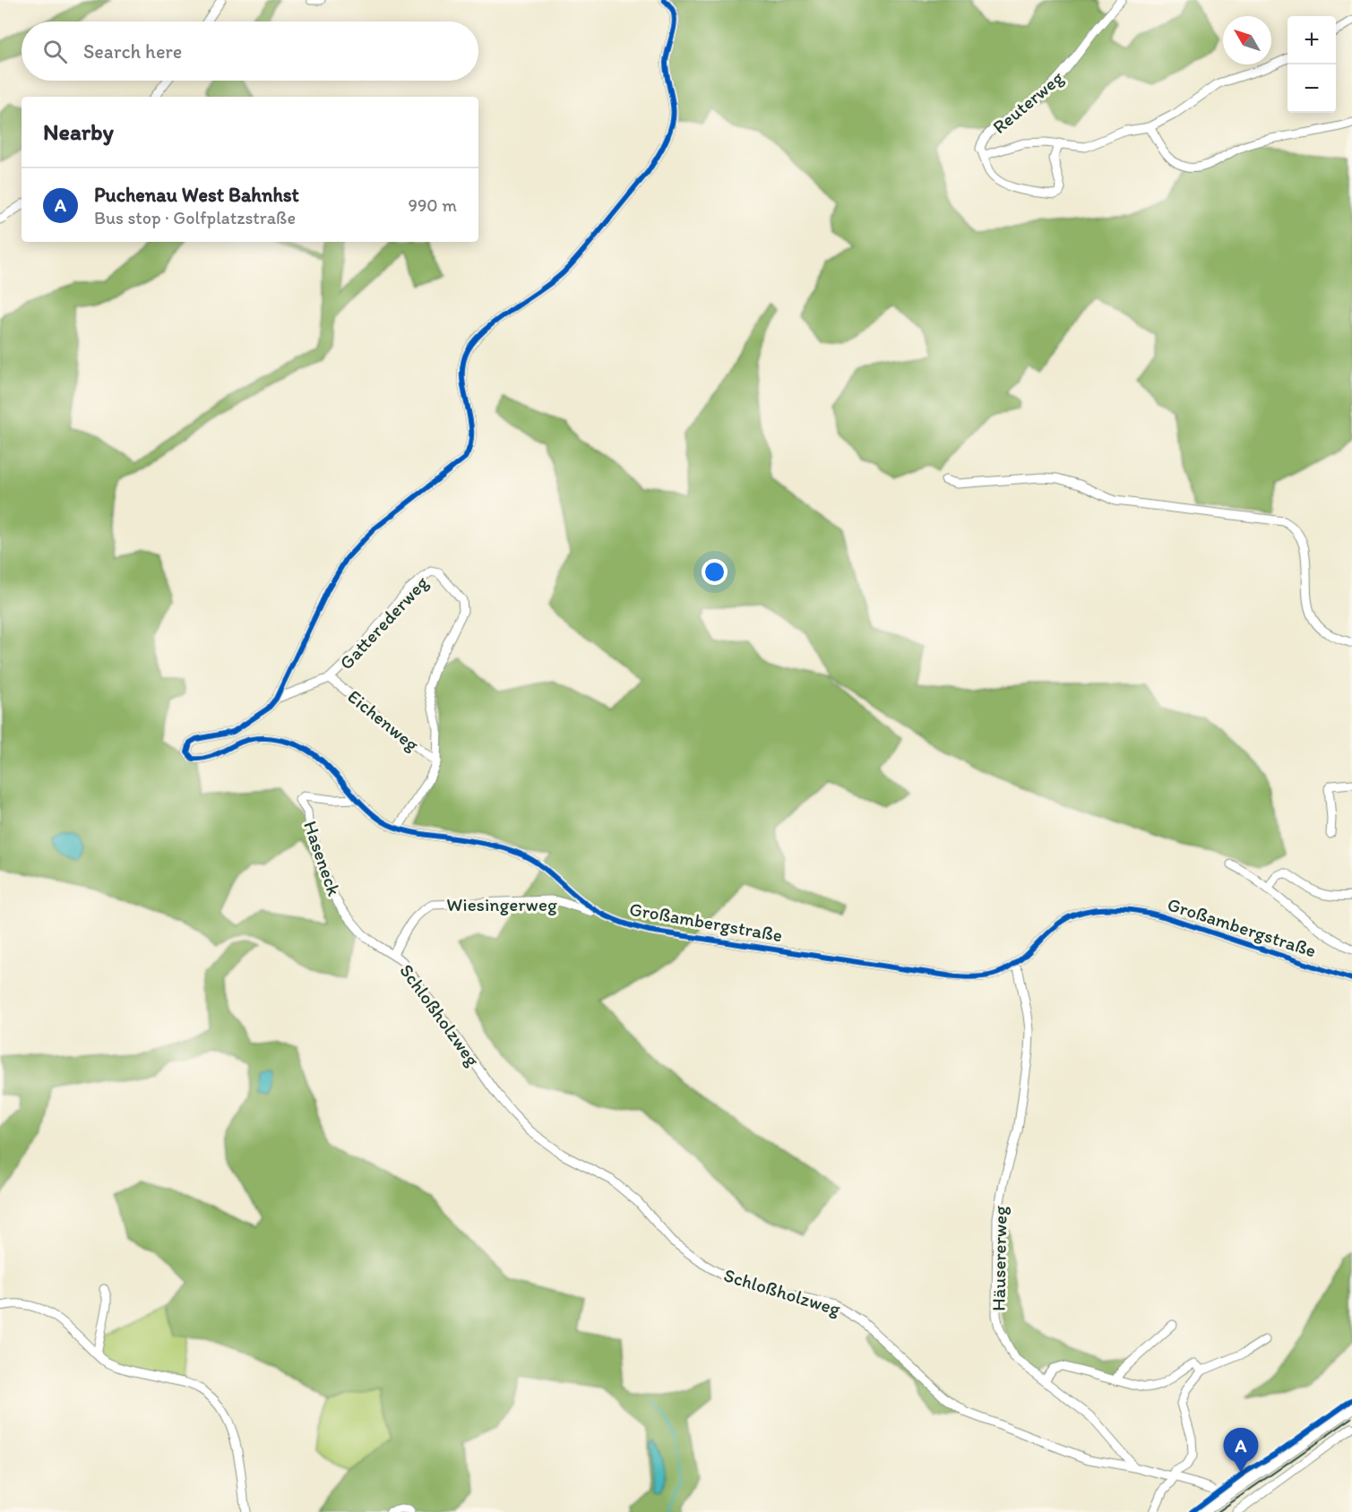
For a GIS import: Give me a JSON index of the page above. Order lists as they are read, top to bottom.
{
  "streets": {
    "street": [
      "Reuterweg",
      "Gatterederweg",
      "Eichenweg",
      "Haseneck",
      "Wiesingerweg",
      "Großambergstraße",
      "Schloßholzweg",
      "Häusererweg"
    ]
  },
  "crossings": [
    ["Gatterederweg", "Eichenweg"],
    ["Gatterederweg", "Großambergstraße"],
    ["Haseneck", "Wiesingerweg"],
    ["Haseneck", "Großambergstraße"],
    ["Haseneck", "Schloßholzweg"],
    ["Wiesingerweg", "Großambergstraße"],
    ["Wiesingerweg", "Schloßholzweg"],
    ["Großambergstraße", "Häusererweg"],
    ["Schloßholzweg", "Häusererweg"]
  ],
  "north": "top left",
  "page": {
    "map_buttons": ["+", "−"],
    "search": "Search here",
    "heading": "Nearby",
    "list": [
      {
        "mark": "A",
        "name": "Puchenau West Bahnhst",
        "note": "Bus stop · Golfplatzstraße",
        "value": "990 m"
      }
    ],
    "pins": "A"
  }
}
